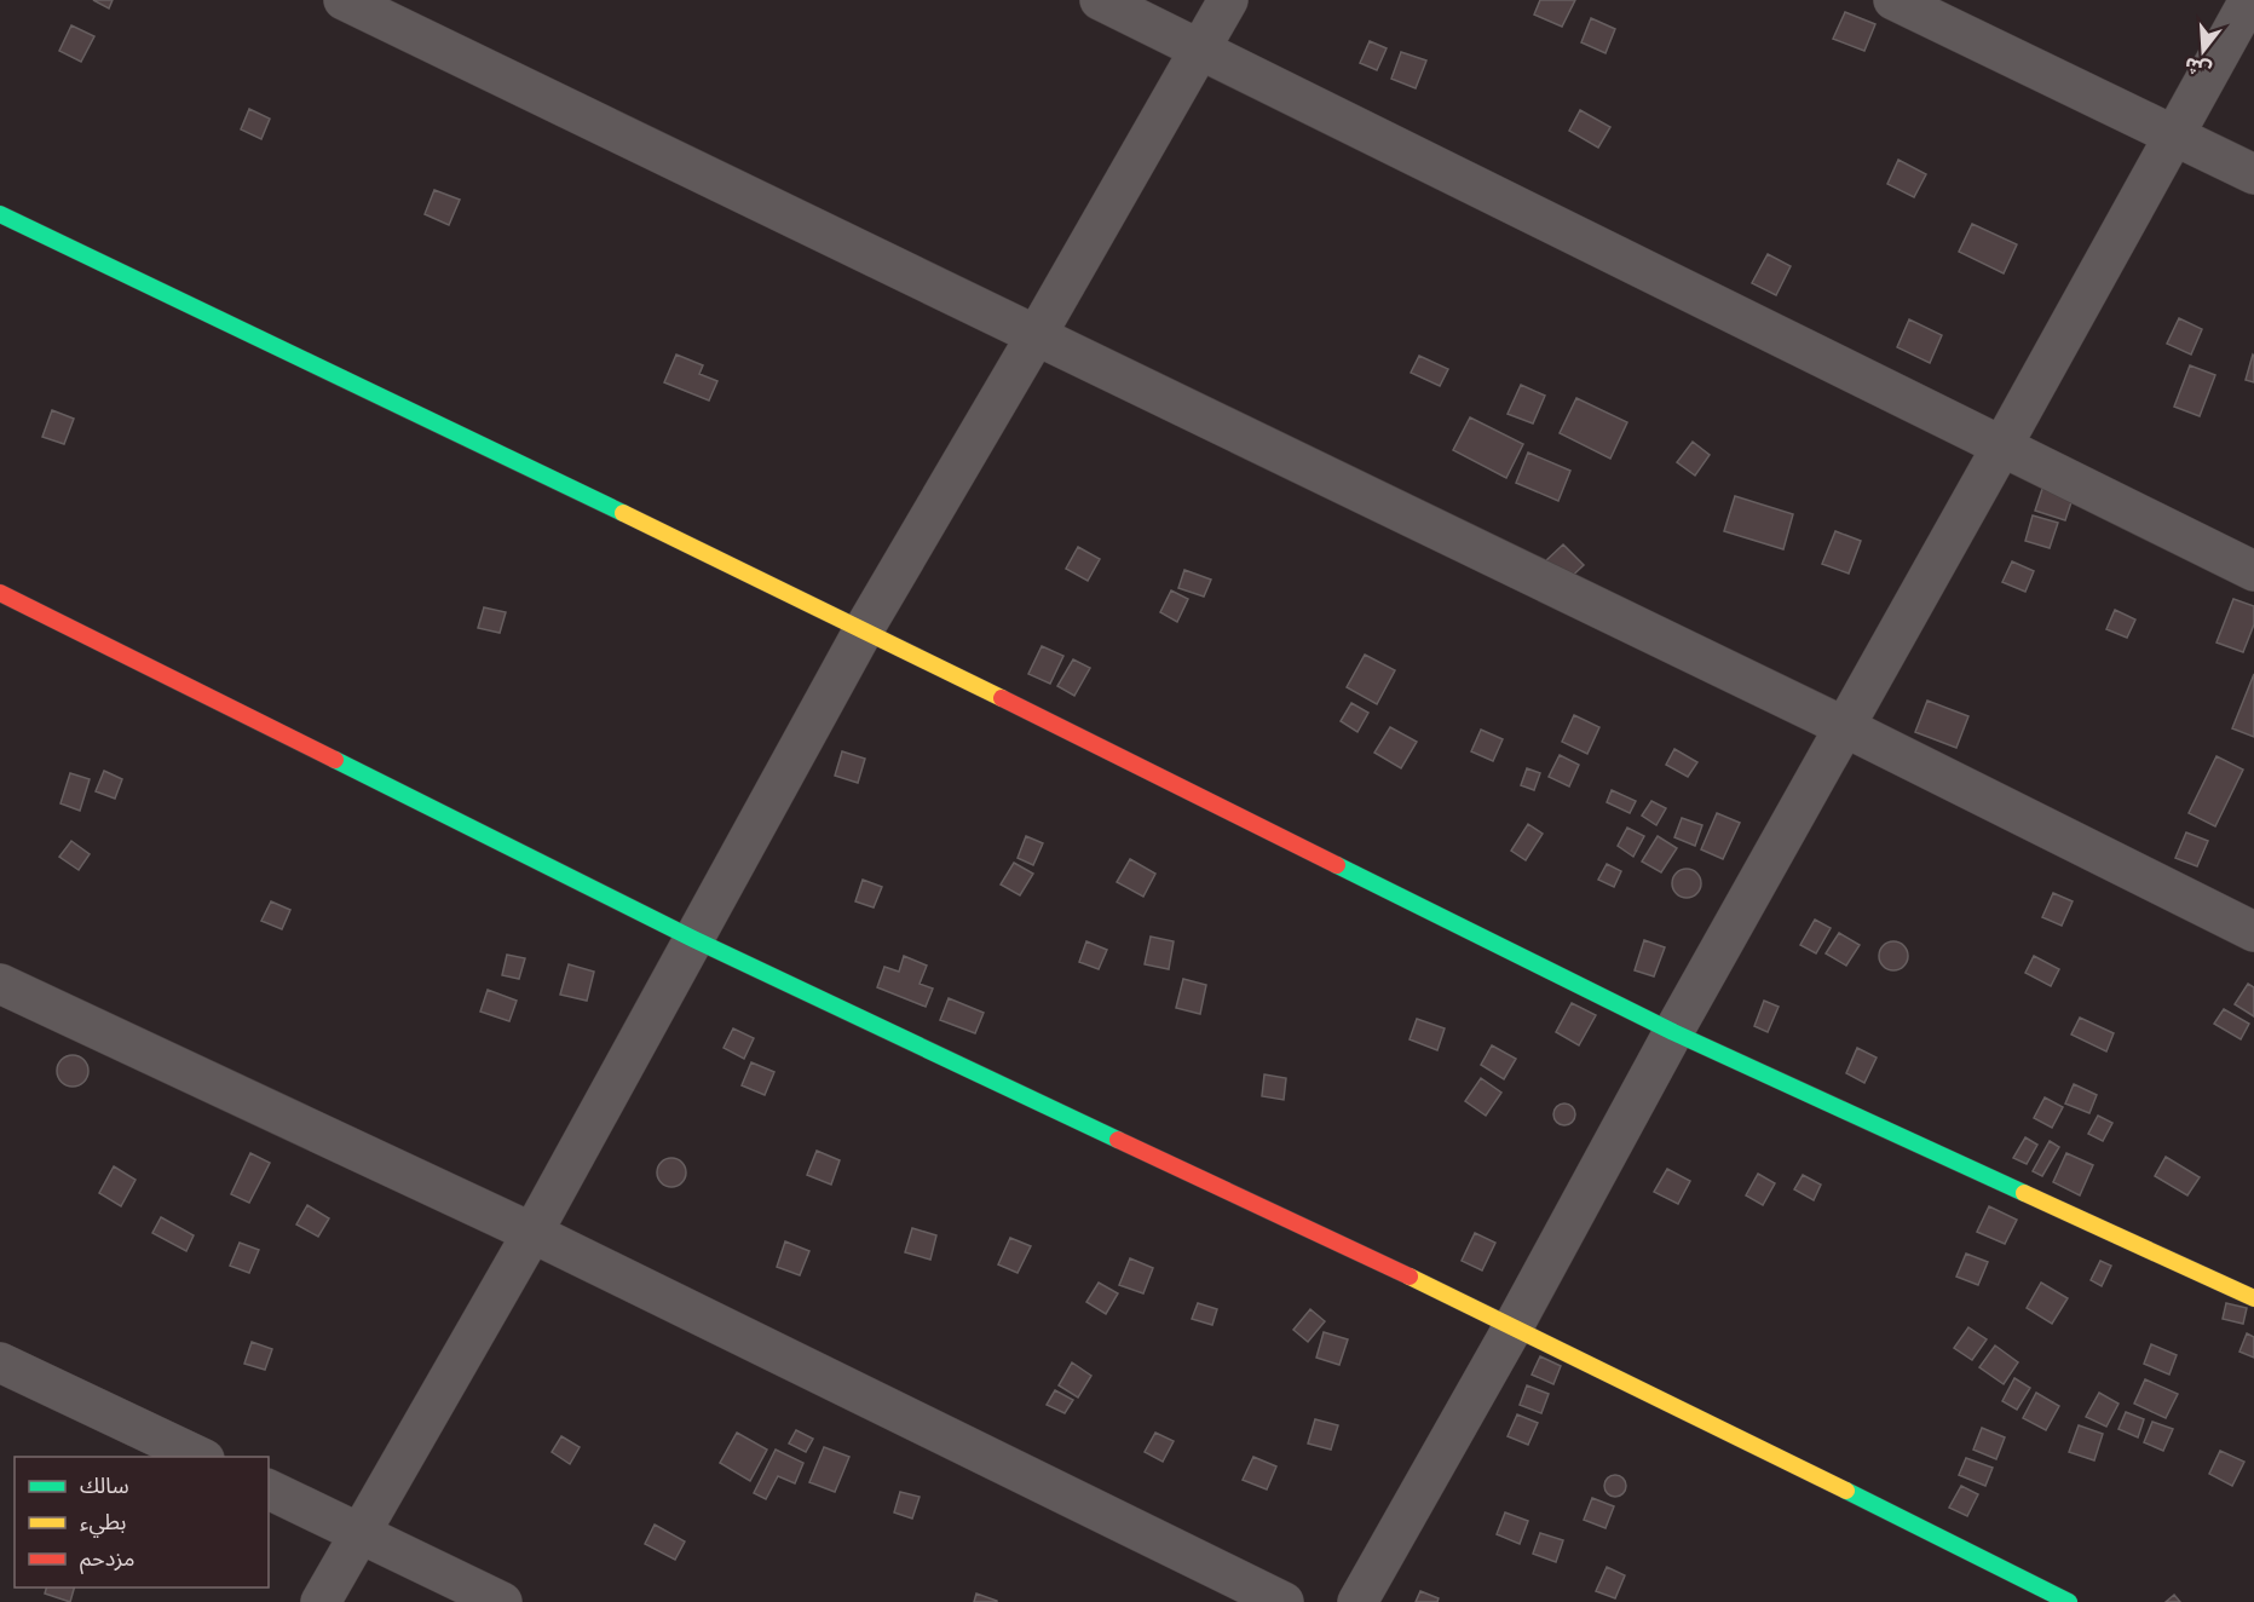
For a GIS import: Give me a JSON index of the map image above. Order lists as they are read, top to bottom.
{
  "legend": ["سالك", "بطيء", "مزدحم"],
  "north": "bottom"
}
